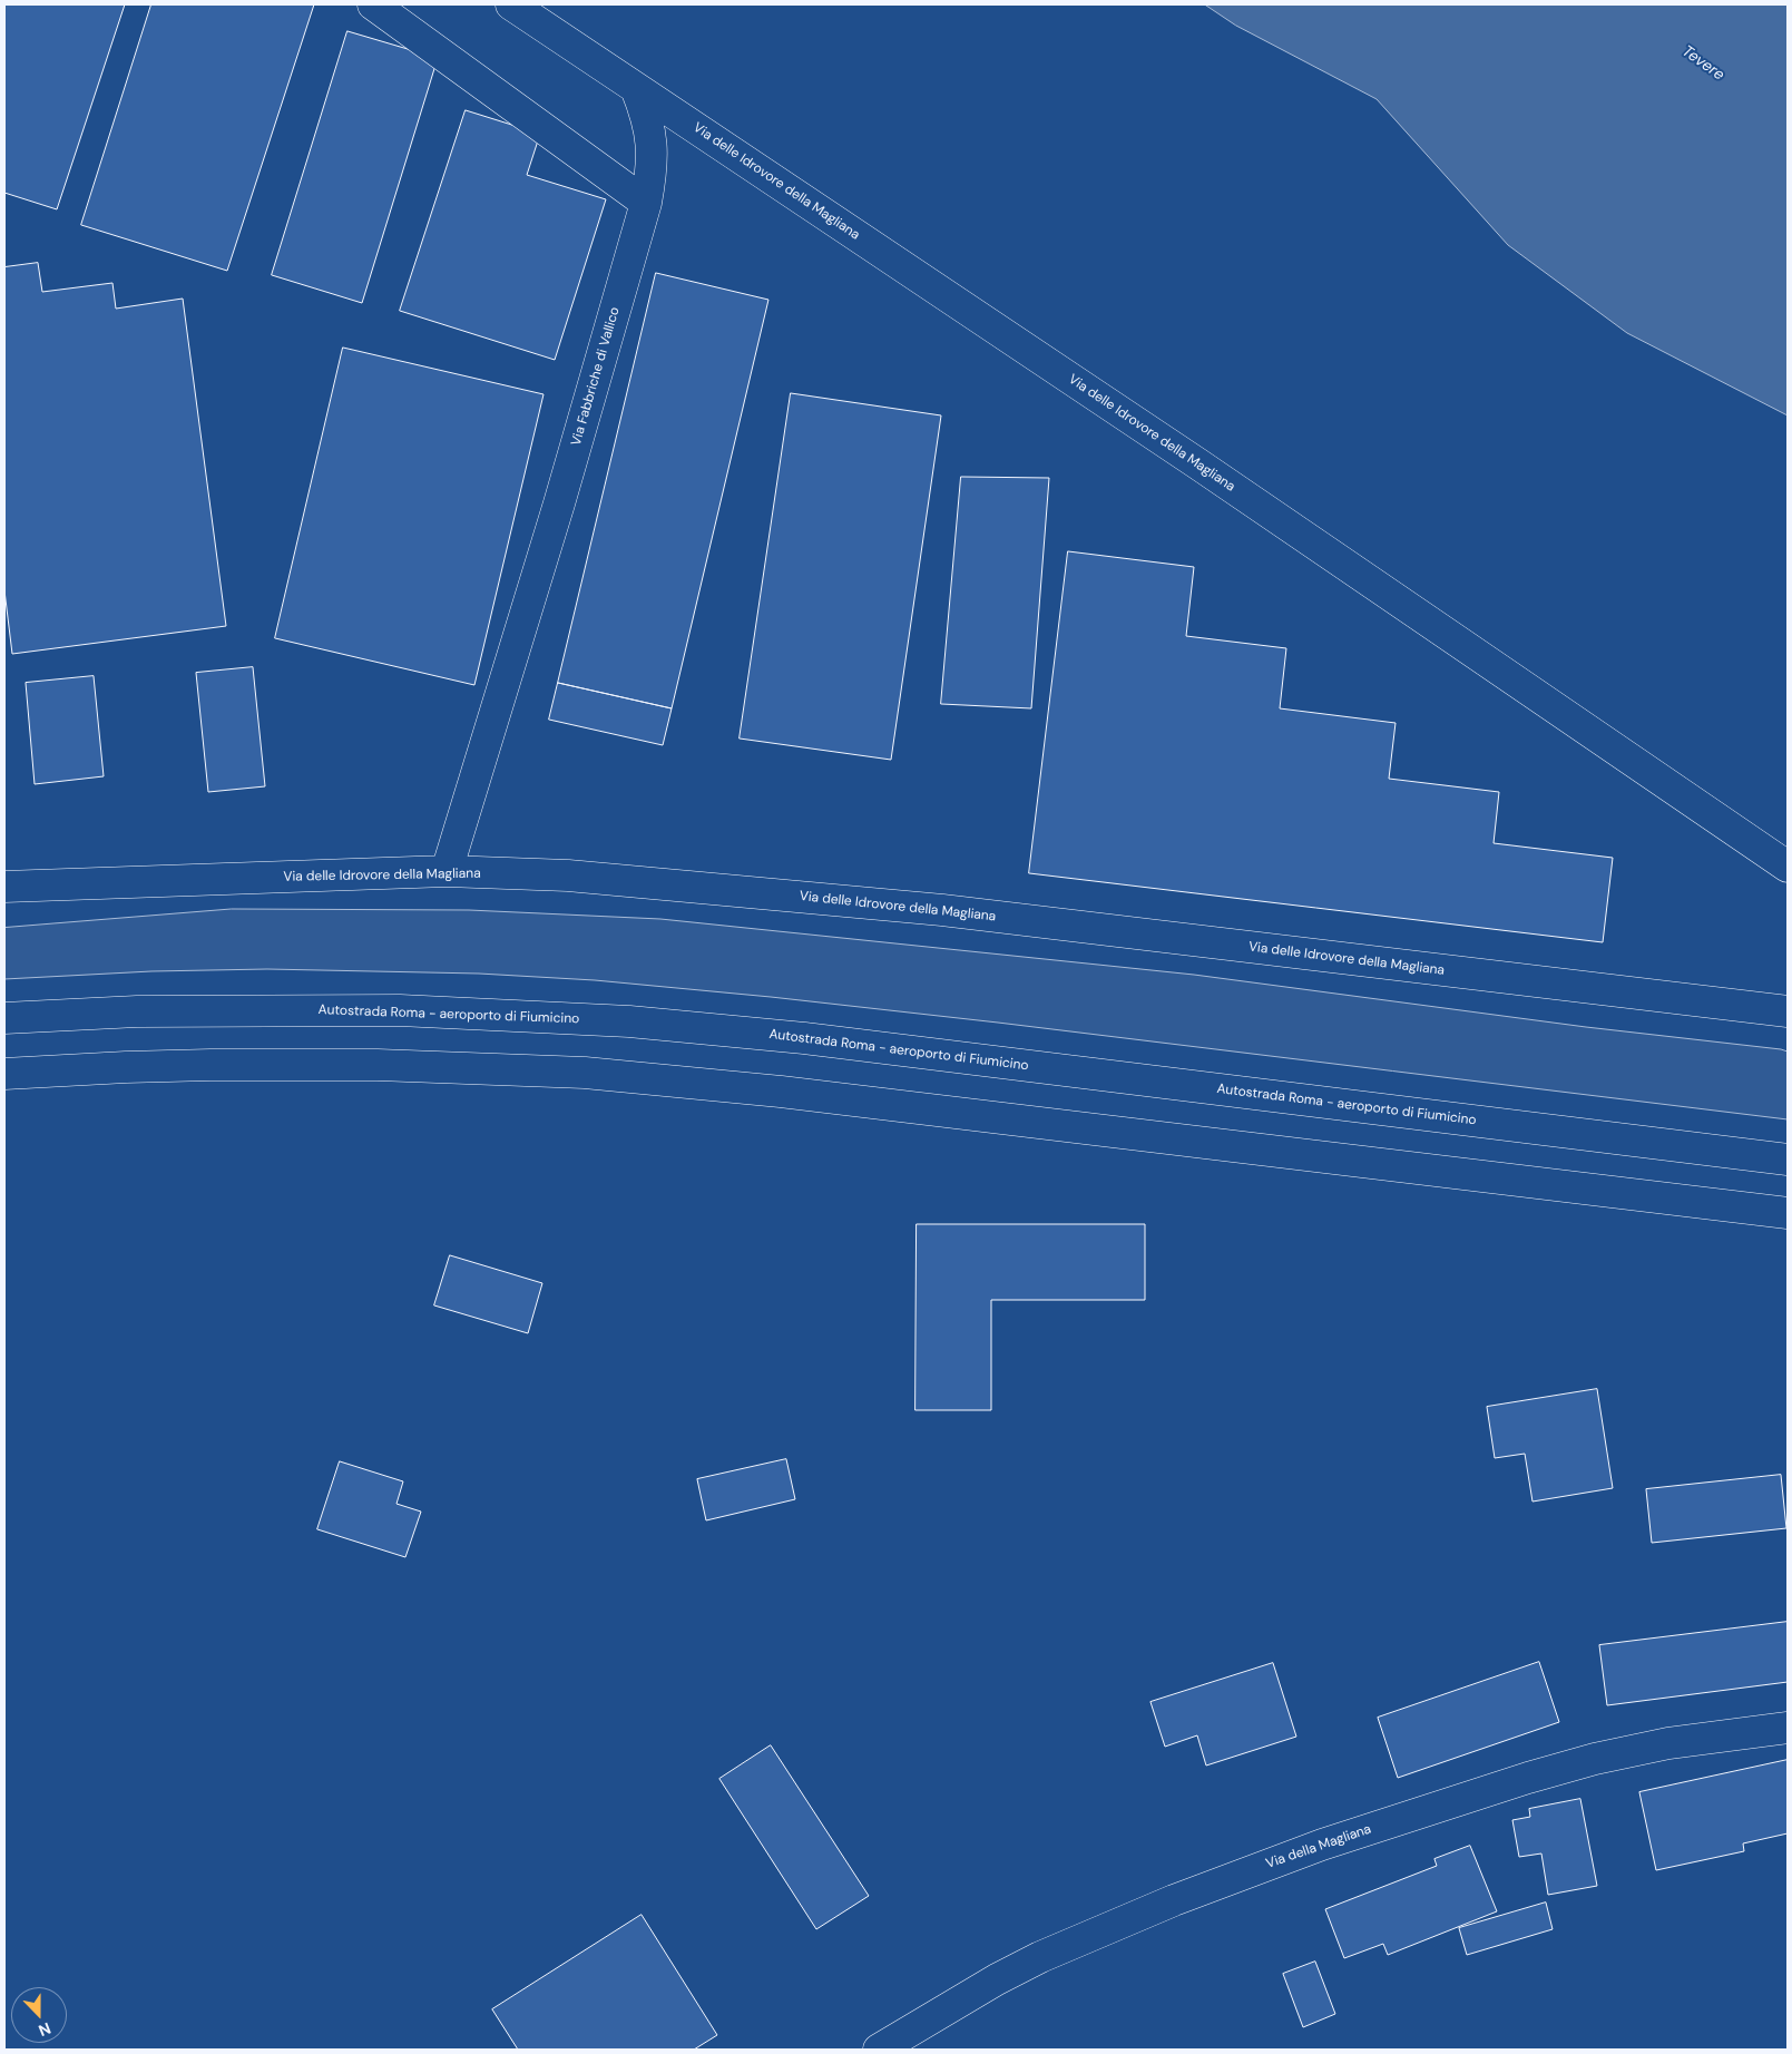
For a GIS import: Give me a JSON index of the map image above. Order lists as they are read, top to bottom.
{
  "streets": {
    "main road": [
      "Via delle Idrovore della Magliana",
      "Via Fabbriche di Vallico",
      "Autostrada Roma - aeroporto di Fiumicino",
      "Via della Magliana"
    ]
  },
  "crossings": [
    ["Via delle Idrovore della Magliana", "Via Fabbriche di Vallico"]
  ],
  "water": ["Tevere"],
  "north": "bottom"
}
